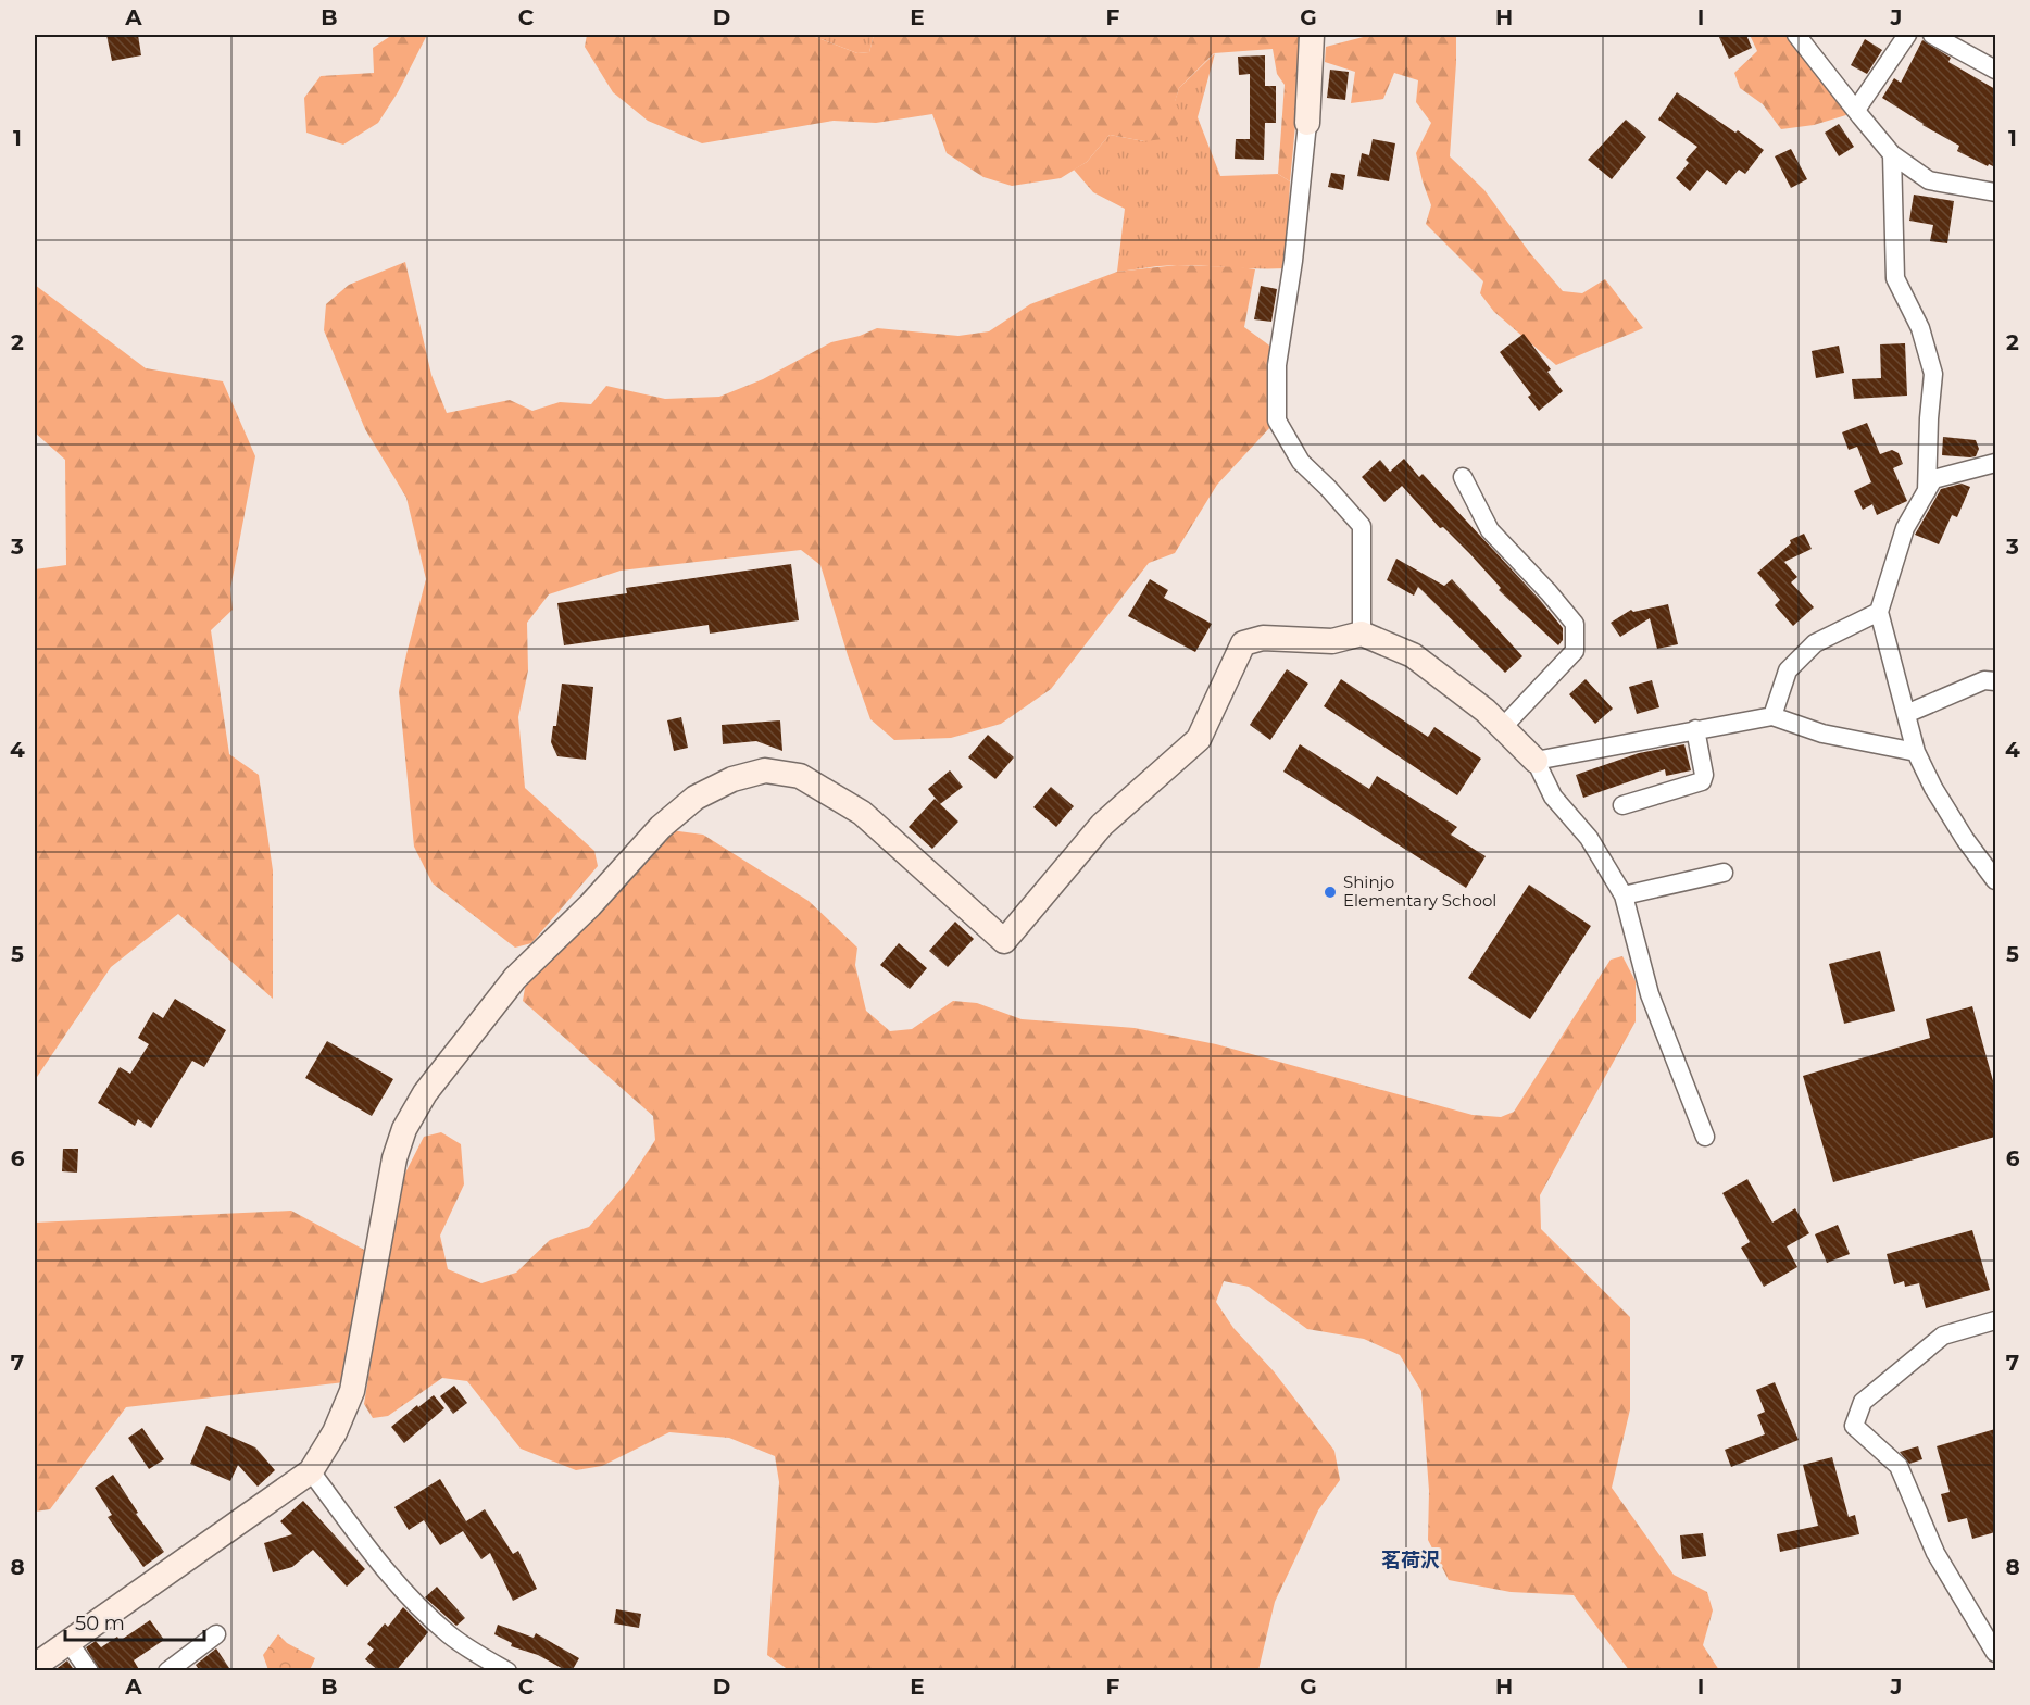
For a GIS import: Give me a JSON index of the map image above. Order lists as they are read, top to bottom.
{
  "districts": ["茗荷沢"],
  "places": ["Shinjo Elementary School"],
  "scale_bar": "50 m",
  "grid": {
    "columns": [
      "A",
      "B",
      "C",
      "D",
      "E",
      "F",
      "G",
      "H",
      "I",
      "J"
    ],
    "rows": [
      "1",
      "2",
      "3",
      "4",
      "5",
      "6",
      "7",
      "8"
    ]
  }
}
